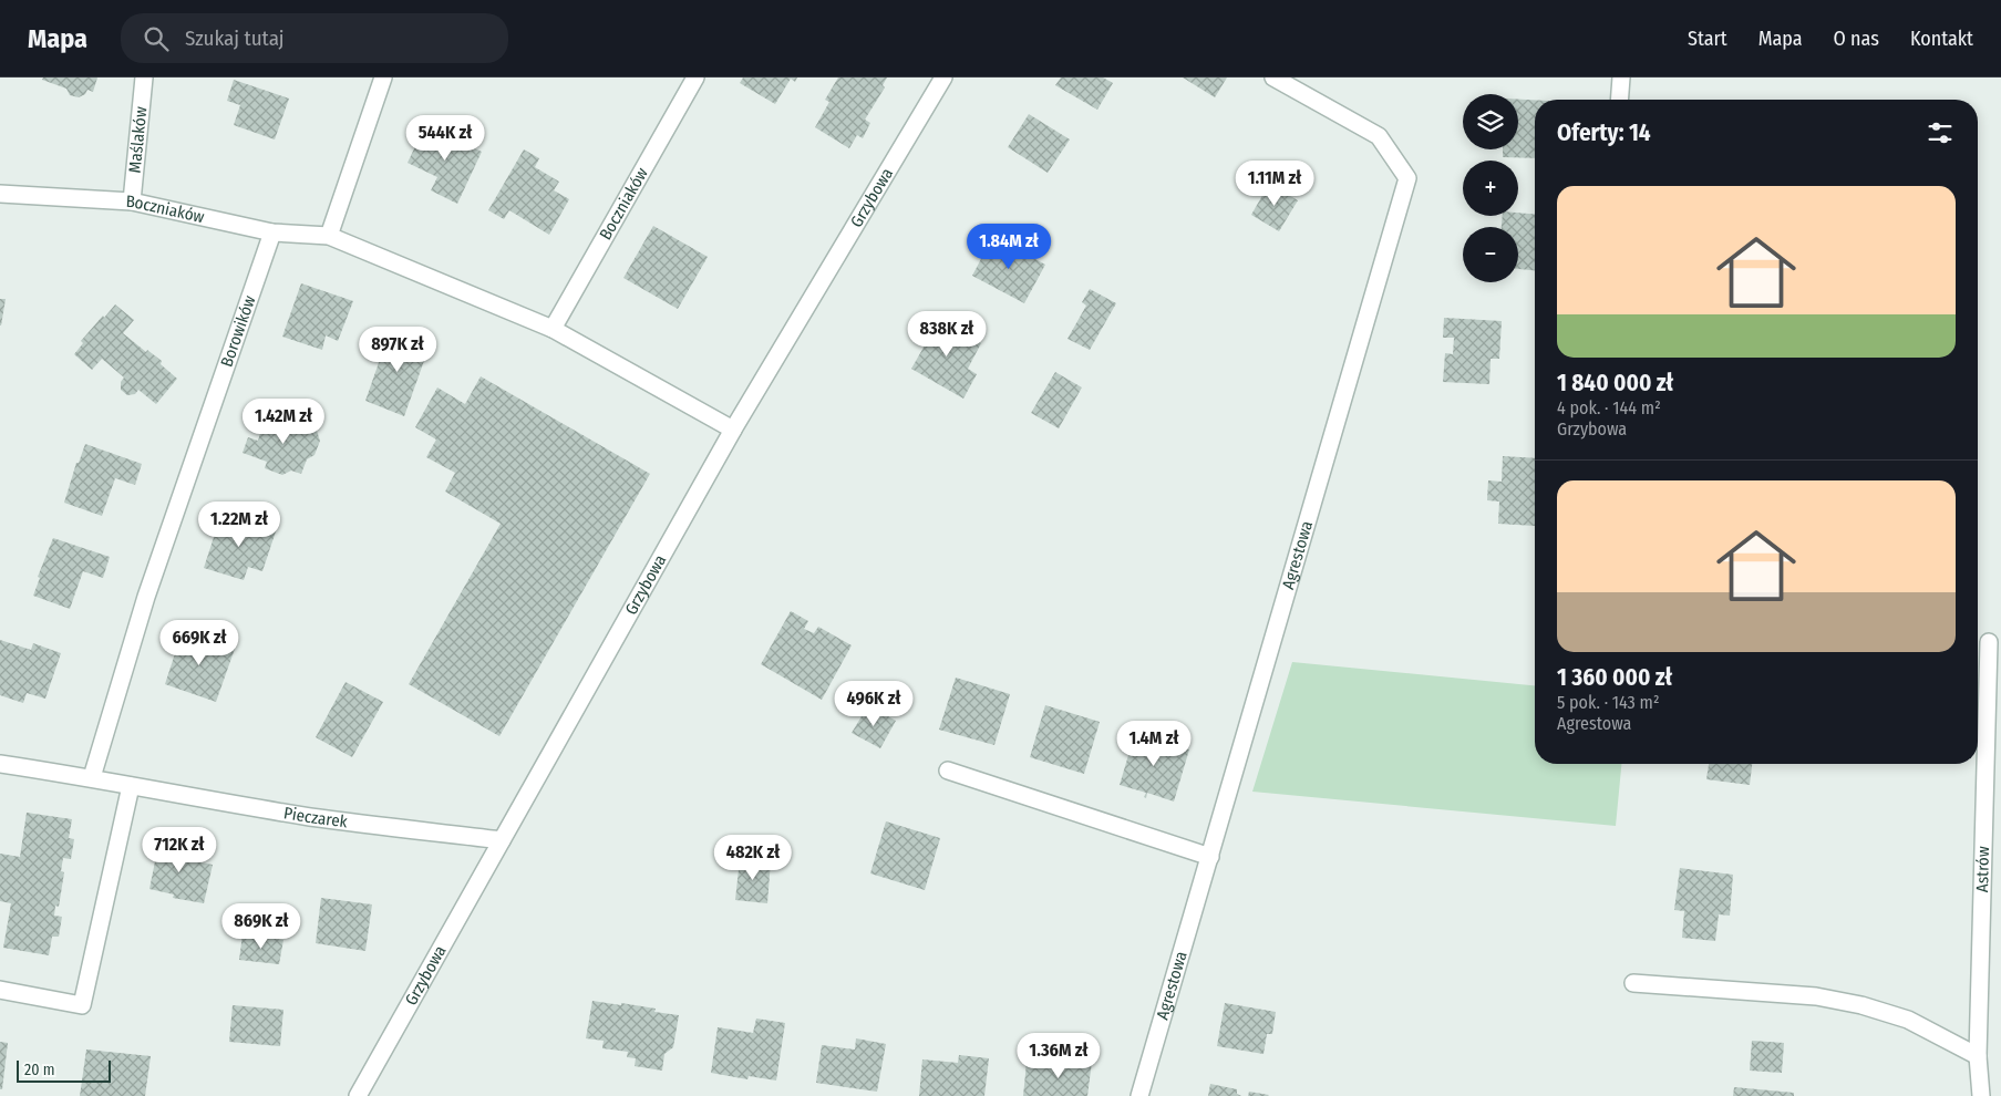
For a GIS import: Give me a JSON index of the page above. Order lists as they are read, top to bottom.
{
  "streets": {
    "street": [
      "Maślaków",
      "Grzybowa",
      "Boczniaków",
      "Borowików",
      "Agrestowa",
      "Pieczarek",
      "Astrów"
    ]
  },
  "crossings": [
    ["Maślaków", "Boczniaków"],
    ["Grzybowa", "Boczniaków"],
    ["Grzybowa", "Pieczarek"],
    ["Boczniaków", "Borowików"],
    ["Borowików", "Pieczarek"]
  ],
  "scale_bar": "20 m",
  "page": {
    "header": "Mapa",
    "search": "Szukaj tutaj",
    "nav": [
      "Start",
      "Mapa",
      "O nas",
      "Kontakt"
    ],
    "map_buttons": ["+", "−"],
    "heading": "Oferty: 14",
    "price": [
      "544K zł",
      "1.11M zł",
      "1.84M zł",
      "838K zł",
      "897K zł",
      "1.42M zł",
      "1.22M zł",
      "669K zł",
      "496K zł",
      "1.4M zł",
      "712K zł",
      "482K zł",
      "869K zł",
      "1.36M zł"
    ],
    "list": [
      {
        "name": "1 840 000 zł",
        "note": "4 pok. · 144 m² · Grzybowa"
      },
      {
        "name": "1 360 000 zł",
        "note": "5 pok. · 143 m² · Agrestowa"
      }
    ],
    "scale": "20 m"
  }
}
